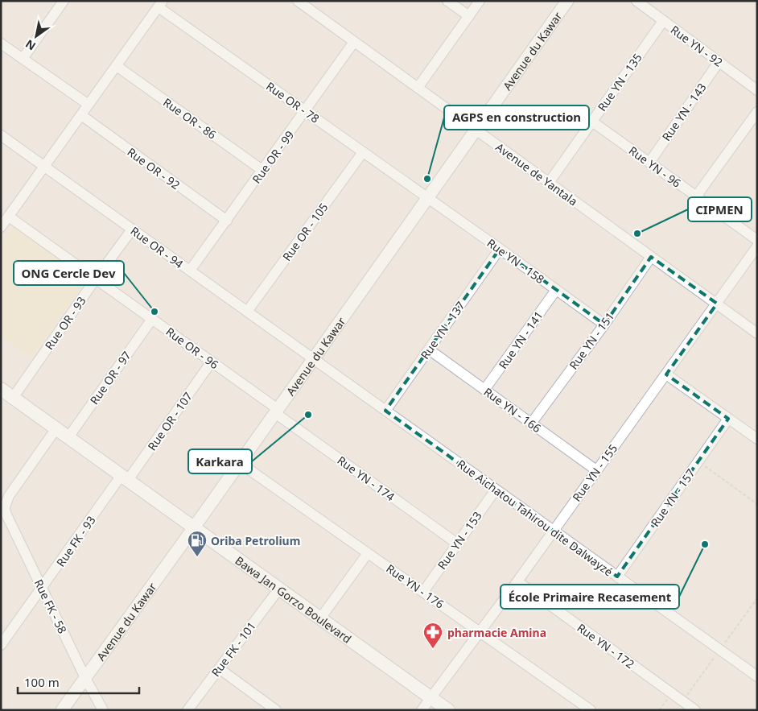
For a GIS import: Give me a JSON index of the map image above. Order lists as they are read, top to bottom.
{
  "streets": {
    "main road": ["Bawa Jan Gorzo Boulevard"],
    "street": [
      "Rue YN - 92",
      "Avenue du Kawar",
      "Rue YN - 135",
      "Rue OR - 78",
      "Rue YN - 143",
      "Rue OR - 86",
      "Rue OR - 99",
      "Rue YN - 96",
      "Rue OR - 92",
      "Avenue de Yantala",
      "Rue OR - 105",
      "Rue OR - 94",
      "Rue YN - 158",
      "Rue OR - 93",
      "Rue YN - 137",
      "Rue YN - 141",
      "Rue YN - 151",
      "Rue OR - 96",
      "Rue OR - 97",
      "Rue YN - 166",
      "Rue OR - 107",
      "Rue YN - 155",
      "Rue YN - 174",
      "Rue YN - 157",
      "Rue Aichatou Tahirou dite Dalwayzé",
      "Rue YN - 153",
      "Rue FK - 93",
      "Rue YN - 176",
      "Rue FK - 58",
      "Rue YN - 172",
      "Rue FK - 101"
    ]
  },
  "crossings": [
    ["Rue YN - 92", "Rue YN - 135"],
    ["Rue YN - 92", "Rue YN - 143"],
    ["Avenue du Kawar", "Rue OR - 78"],
    ["Avenue du Kawar", "Avenue de Yantala"],
    ["Avenue du Kawar", "Rue OR - 94"],
    ["Avenue du Kawar", "Rue YN - 158"],
    ["Avenue du Kawar", "Rue OR - 96"],
    ["Avenue du Kawar", "Rue YN - 174"],
    ["Avenue du Kawar", "Rue Aichatou Tahirou dite Dalwayzé"],
    ["Avenue du Kawar", "Rue YN - 176"],
    ["Avenue du Kawar", "Bawa Jan Gorzo Boulevard"],
    ["Avenue du Kawar", "Rue FK - 58"],
    ["Rue YN - 135", "Rue YN - 96"],
    ["Rue YN - 135", "Avenue de Yantala"],
    ["Rue OR - 78", "Rue OR - 99"],
    ["Rue OR - 78", "Rue OR - 105"],
    ["Rue OR - 78", "Rue YN - 158"],
    ["Rue YN - 143", "Rue YN - 96"],
    ["Rue OR - 86", "Rue OR - 99"],
    ["Rue OR - 99", "Rue OR - 92"],
    ["Rue OR - 99", "Avenue de Yantala"],
    ["Rue OR - 99", "Rue OR - 94"],
    ["Avenue de Yantala", "Rue YN - 151"],
    ["Avenue de Yantala", "Rue YN - 155"],
    ["Rue OR - 105", "Rue OR - 94"],
    ["Rue OR - 94", "Rue OR - 93"],
    ["Rue OR - 94", "Rue Aichatou Tahirou dite Dalwayzé"],
    ["Rue YN - 158", "Rue YN - 137"],
    ["Rue YN - 158", "Rue YN - 141"],
    ["Rue YN - 158", "Rue YN - 151"],
    ["Rue OR - 93", "Rue OR - 96"],
    ["Rue OR - 93", "Bawa Jan Gorzo Boulevard"],
    ["Rue YN - 137", "Rue YN - 166"],
    ["Rue YN - 137", "Rue Aichatou Tahirou dite Dalwayzé"],
    ["Rue YN - 141", "Rue YN - 166"],
    ["Rue YN - 151", "Rue YN - 166"],
    ["Rue OR - 96", "Rue OR - 97"],
    ["Rue OR - 96", "Rue OR - 107"],
    ["Rue OR - 96", "Rue YN - 174"],
    ["Rue OR - 97", "Bawa Jan Gorzo Boulevard"],
    ["Rue YN - 166", "Rue YN - 155"],
    ["Rue OR - 107", "Rue FK - 93"],
    ["Rue OR - 107", "Bawa Jan Gorzo Boulevard"],
    ["Rue YN - 155", "Rue Aichatou Tahirou dite Dalwayzé"],
    ["Rue YN - 155", "Rue YN - 176"],
    ["Rue YN - 155", "Bawa Jan Gorzo Boulevard"],
    ["Rue YN - 155", "Rue YN - 172"],
    ["Rue YN - 174", "Rue YN - 153"],
    ["Rue YN - 157", "Rue Aichatou Tahirou dite Dalwayzé"],
    ["Rue Aichatou Tahirou dite Dalwayzé", "Rue YN - 153"],
    ["Rue YN - 153", "Rue YN - 176"],
    ["Rue FK - 93", "Bawa Jan Gorzo Boulevard"],
    ["Rue FK - 93", "Rue FK - 58"],
    ["Bawa Jan Gorzo Boulevard", "Rue FK - 58"],
    ["Bawa Jan Gorzo Boulevard", "Rue FK - 101"]
  ],
  "places": {
    "other": [
      "AGPS en construction",
      "CIPMEN",
      "ONG Cercle Dev",
      "Karkara",
      "École Primaire Recasement"
    ],
    "fuel station": ["Oriba Petrolium"],
    "pharmacy": ["pharmacie Amina"]
  },
  "scale_bar": "100 m",
  "north": "bottom left"
}
